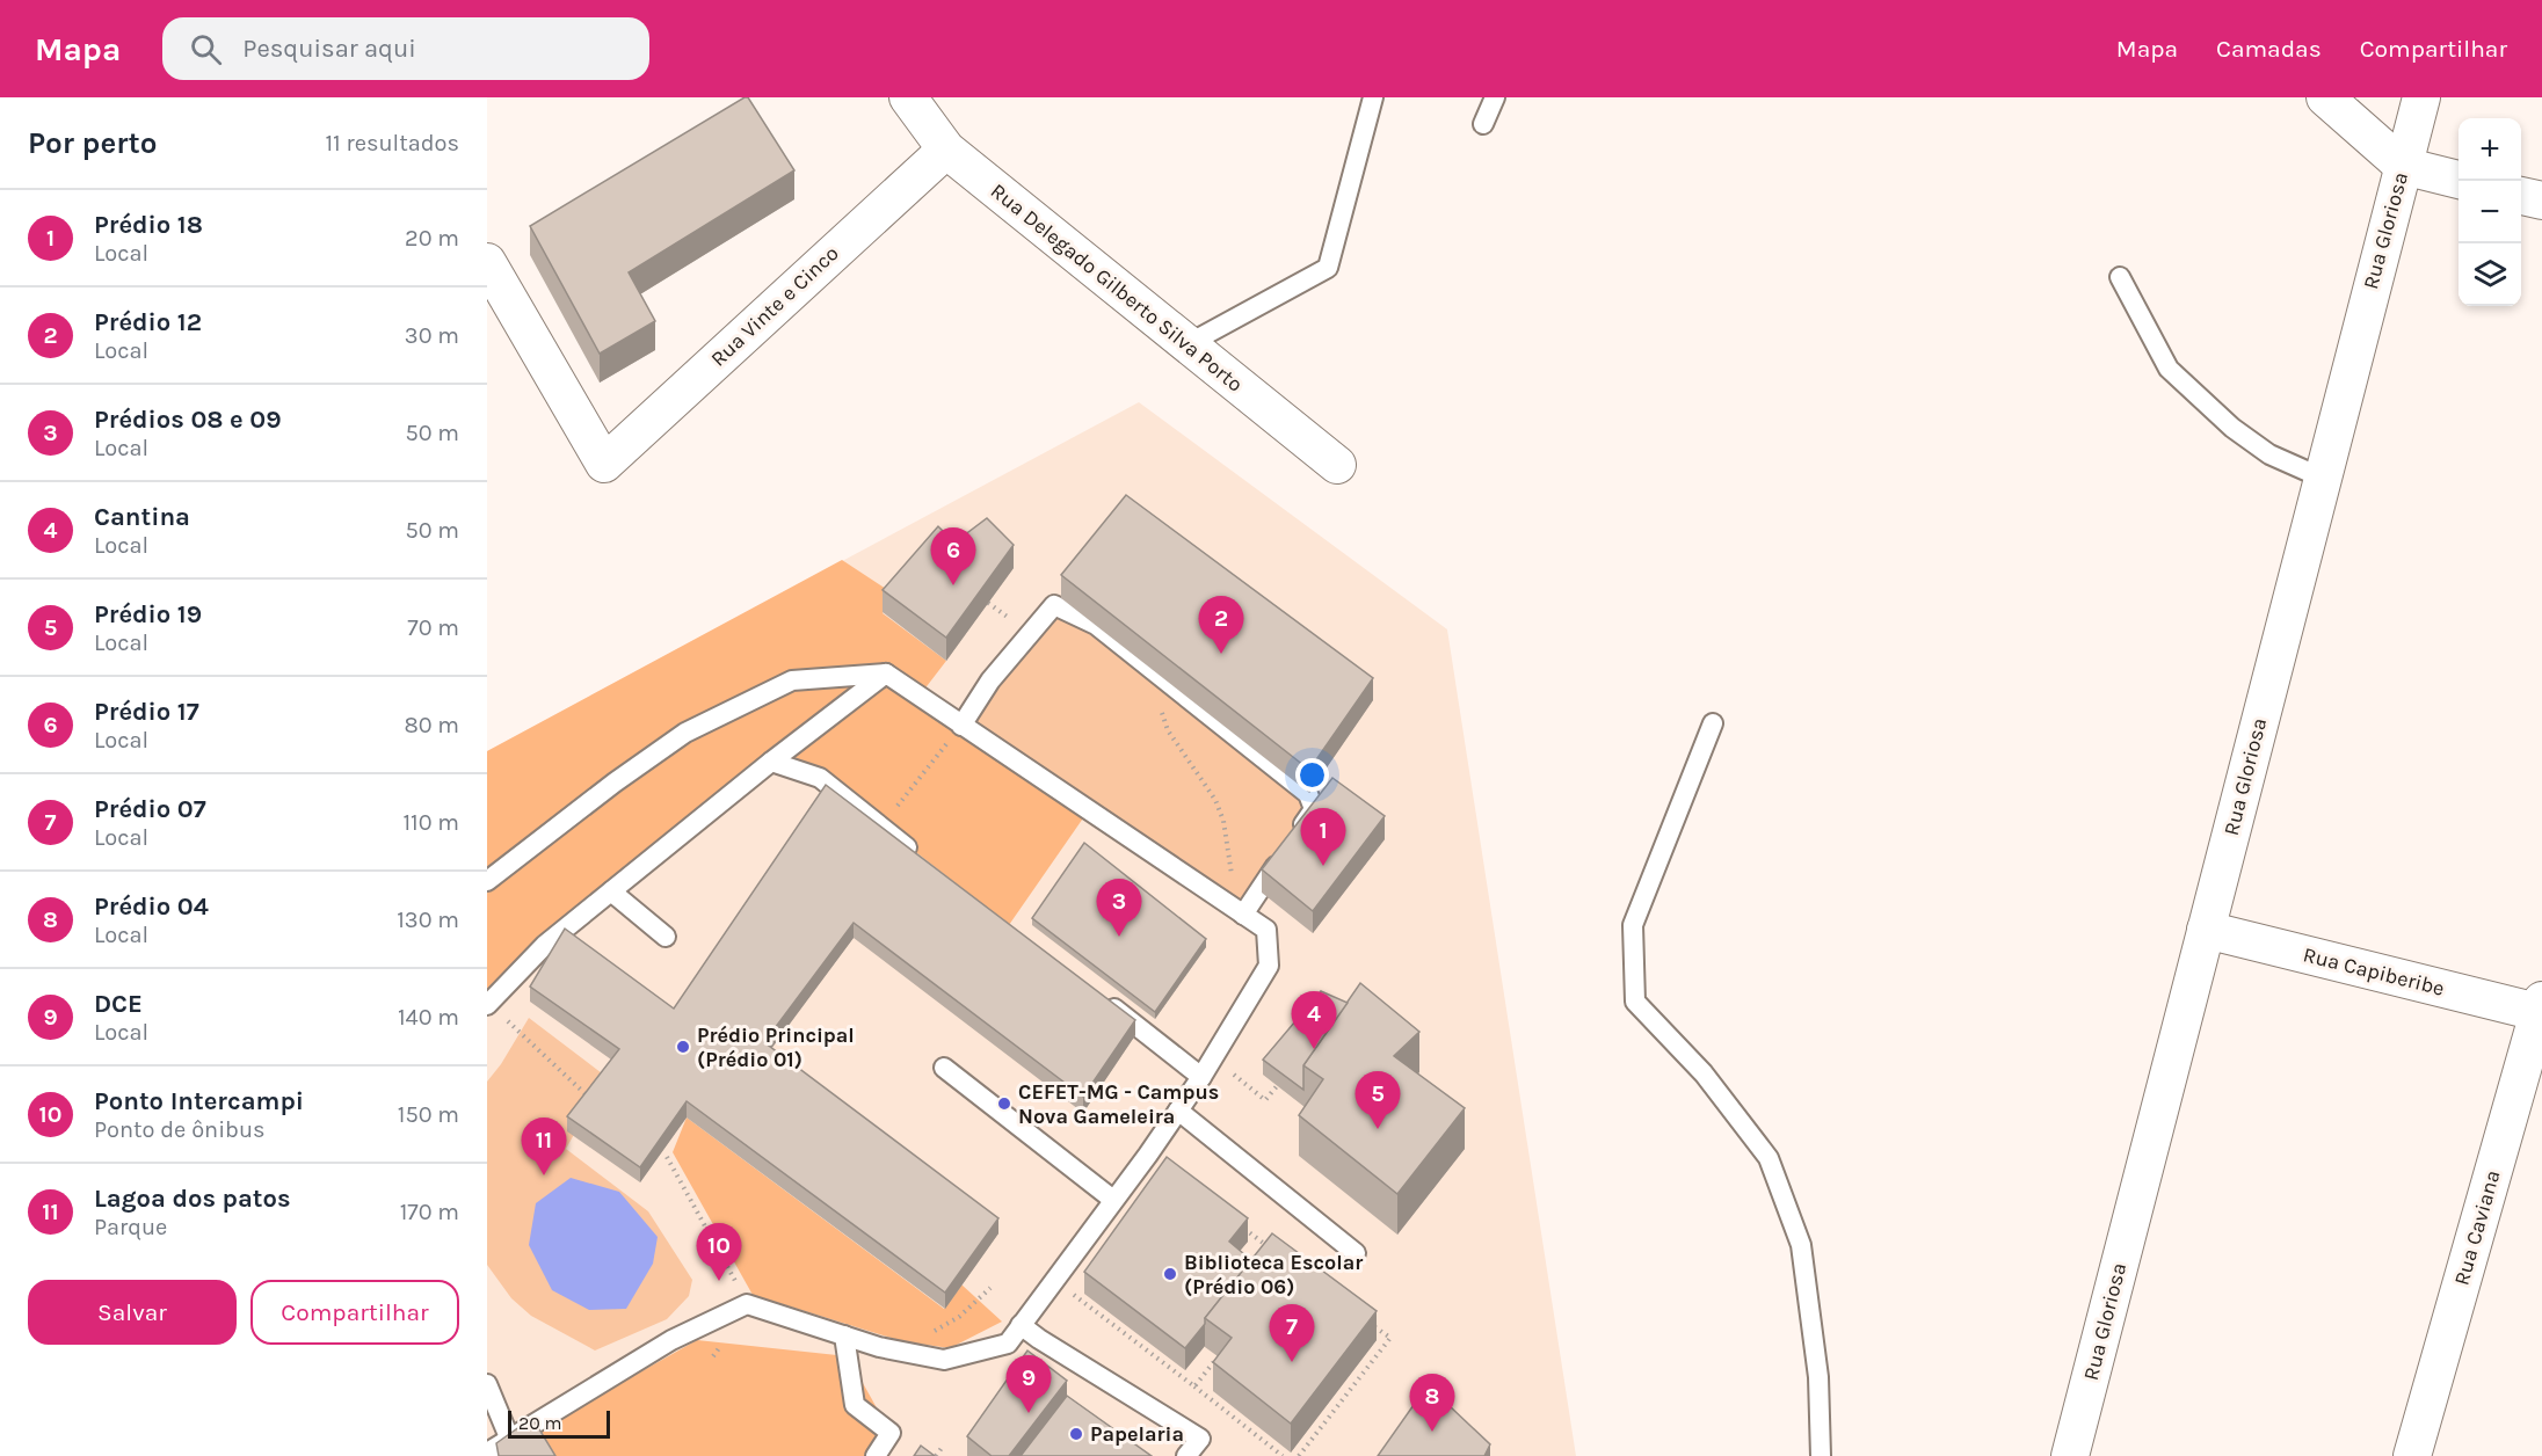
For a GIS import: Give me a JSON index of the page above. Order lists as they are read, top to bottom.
{
  "streets": {
    "street": [
      "Rua Gloriosa",
      "Rua Delegado Gilberto Silva Porto",
      "Rua Vinte e Cinco",
      "Rua Capiberibe",
      "Rua Caviana"
    ]
  },
  "crossings": [
    ["Rua Gloriosa", "Rua Capiberibe"],
    ["Rua Delegado Gilberto Silva Porto", "Rua Vinte e Cinco"],
    ["Rua Capiberibe", "Rua Caviana"]
  ],
  "places": [
    "Prédio Principal (Prédio 01)",
    "CEFET-MG - Campus Nova Gameleira",
    "Biblioteca Escolar (Prédio 06)",
    "Papelaria"
  ],
  "scale_bar": "20 m",
  "page": {
    "header": "Mapa",
    "search": "Pesquisar aqui",
    "nav": ["Mapa", "Camadas", "Compartilhar"],
    "heading": ["Por perto", "11 resultados"],
    "map_buttons": ["+", "−"],
    "list": [
      {
        "mark": "1",
        "name": "Prédio 18",
        "note": "Local",
        "value": "20 m"
      },
      {
        "mark": "2",
        "name": "Prédio 12",
        "note": "Local",
        "value": "30 m"
      },
      {
        "mark": "3",
        "name": "Prédios 08 e 09",
        "note": "Local",
        "value": "50 m"
      },
      {
        "mark": "4",
        "name": "Cantina",
        "note": "Local",
        "value": "50 m"
      },
      {
        "mark": "5",
        "name": "Prédio 19",
        "note": "Local",
        "value": "70 m"
      },
      {
        "mark": "6",
        "name": "Prédio 17",
        "note": "Local",
        "value": "80 m"
      },
      {
        "mark": "7",
        "name": "Prédio 07",
        "note": "Local",
        "value": "110 m"
      },
      {
        "mark": "8",
        "name": "Prédio 04",
        "note": "Local",
        "value": "130 m"
      },
      {
        "mark": "9",
        "name": "DCE",
        "note": "Local",
        "value": "140 m"
      },
      {
        "mark": "10",
        "name": "Ponto Intercampi",
        "note": "Ponto de ônibus",
        "value": "150 m"
      },
      {
        "mark": "11",
        "name": "Lagoa dos patos",
        "note": "Parque",
        "value": "170 m"
      }
    ],
    "pins": [
      "6",
      "2",
      "1",
      "3",
      "4",
      "5",
      "11",
      "10",
      "7",
      "9",
      "8"
    ],
    "buttons": ["Salvar", "Compartilhar"],
    "scale": "20 m"
  }
}
